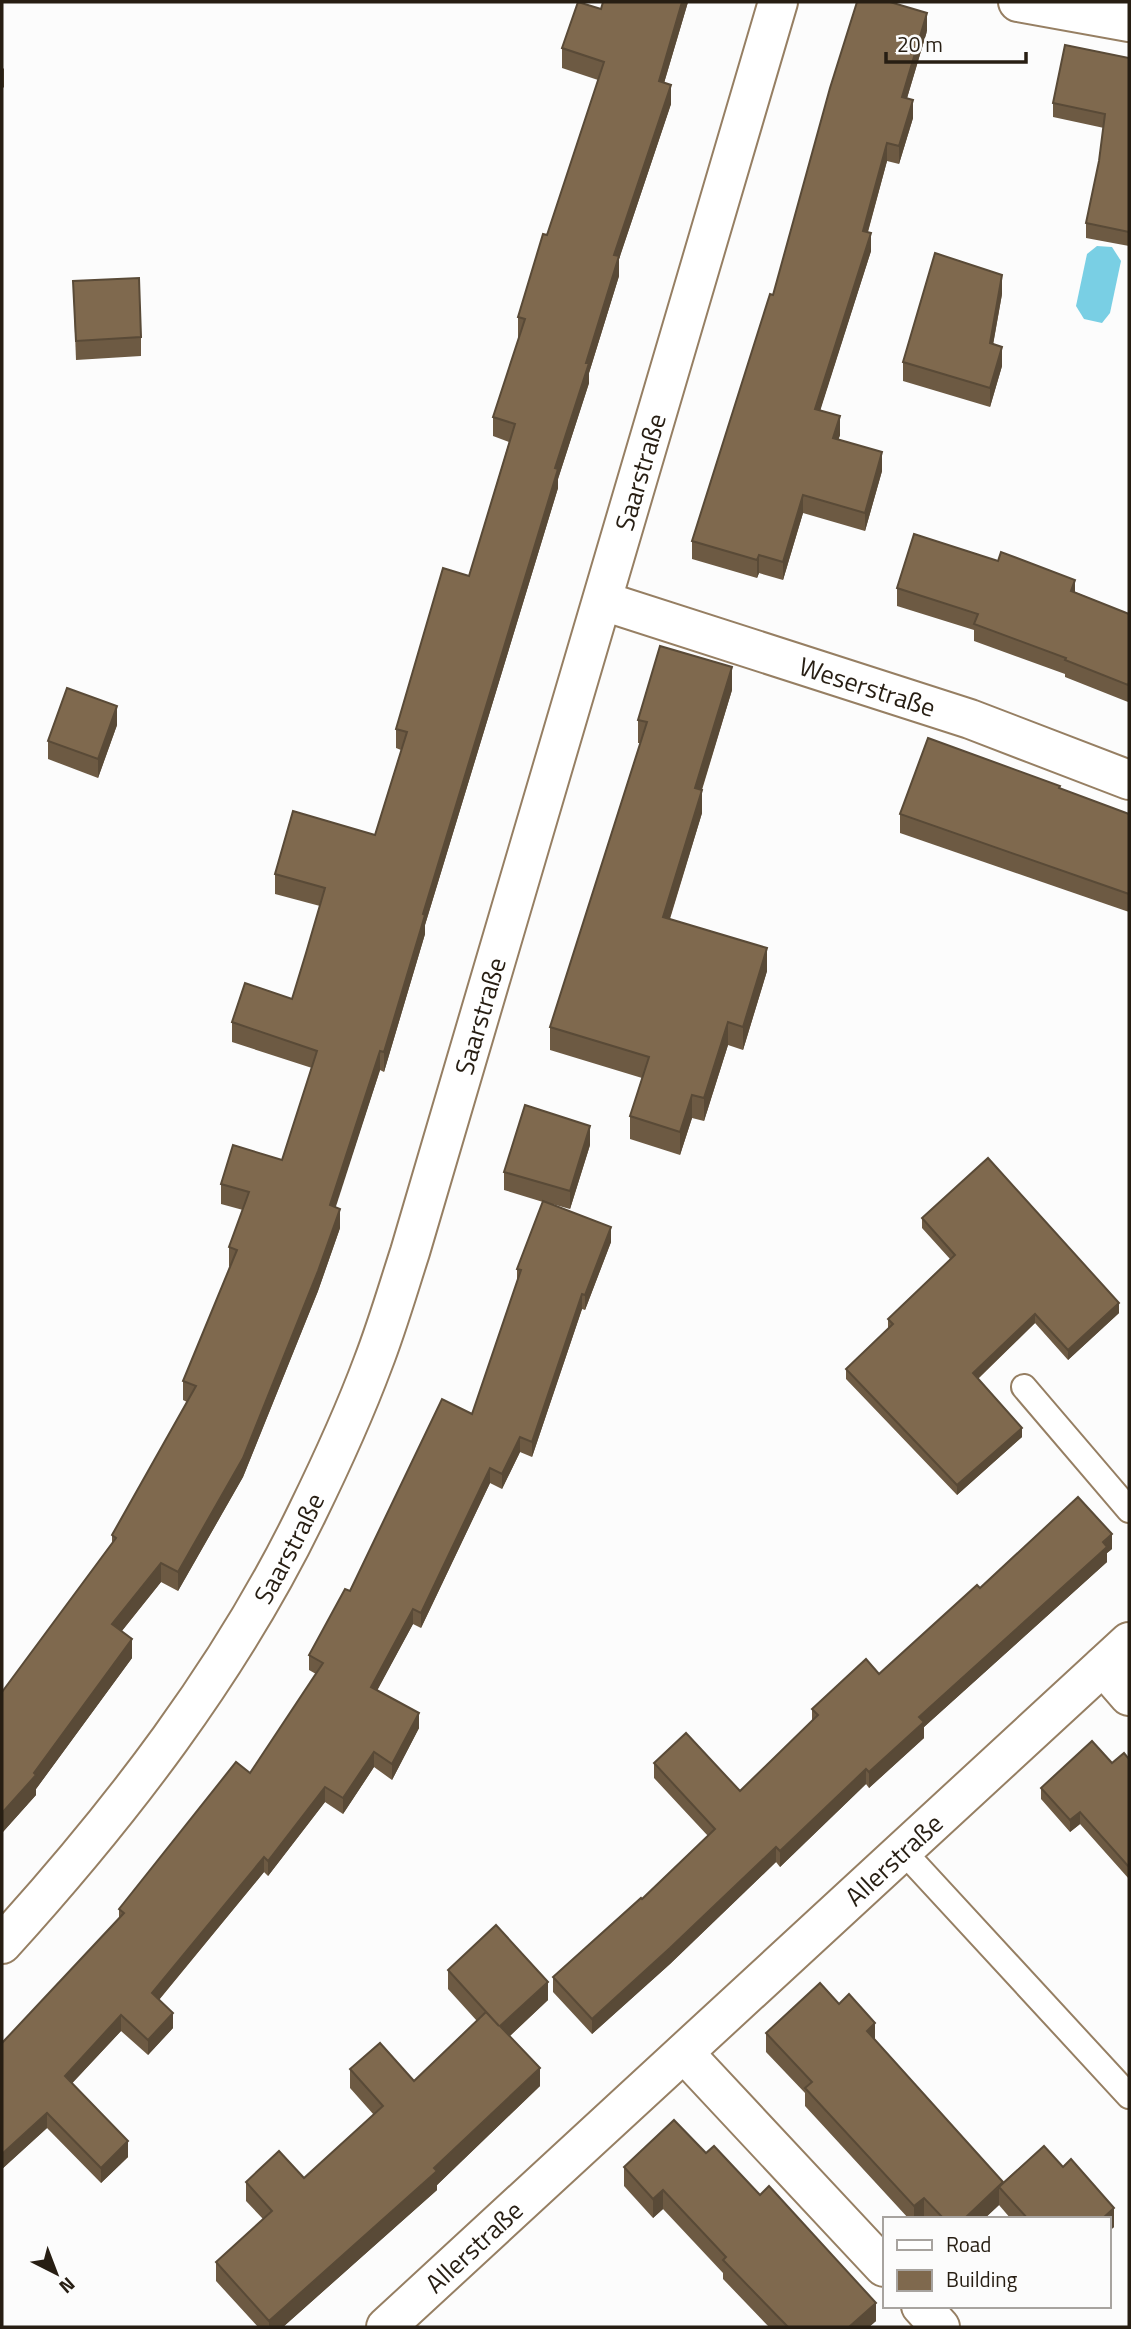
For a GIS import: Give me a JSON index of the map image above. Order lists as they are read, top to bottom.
{
  "streets": {
    "street": ["Saarstraße", "Weserstraße", "Allerstraße"]
  },
  "crossings": [
    ["Saarstraße", "Weserstraße"]
  ],
  "legend": ["Road", "Building"],
  "scale_bar": "20 m",
  "north": "bottom right"
}
